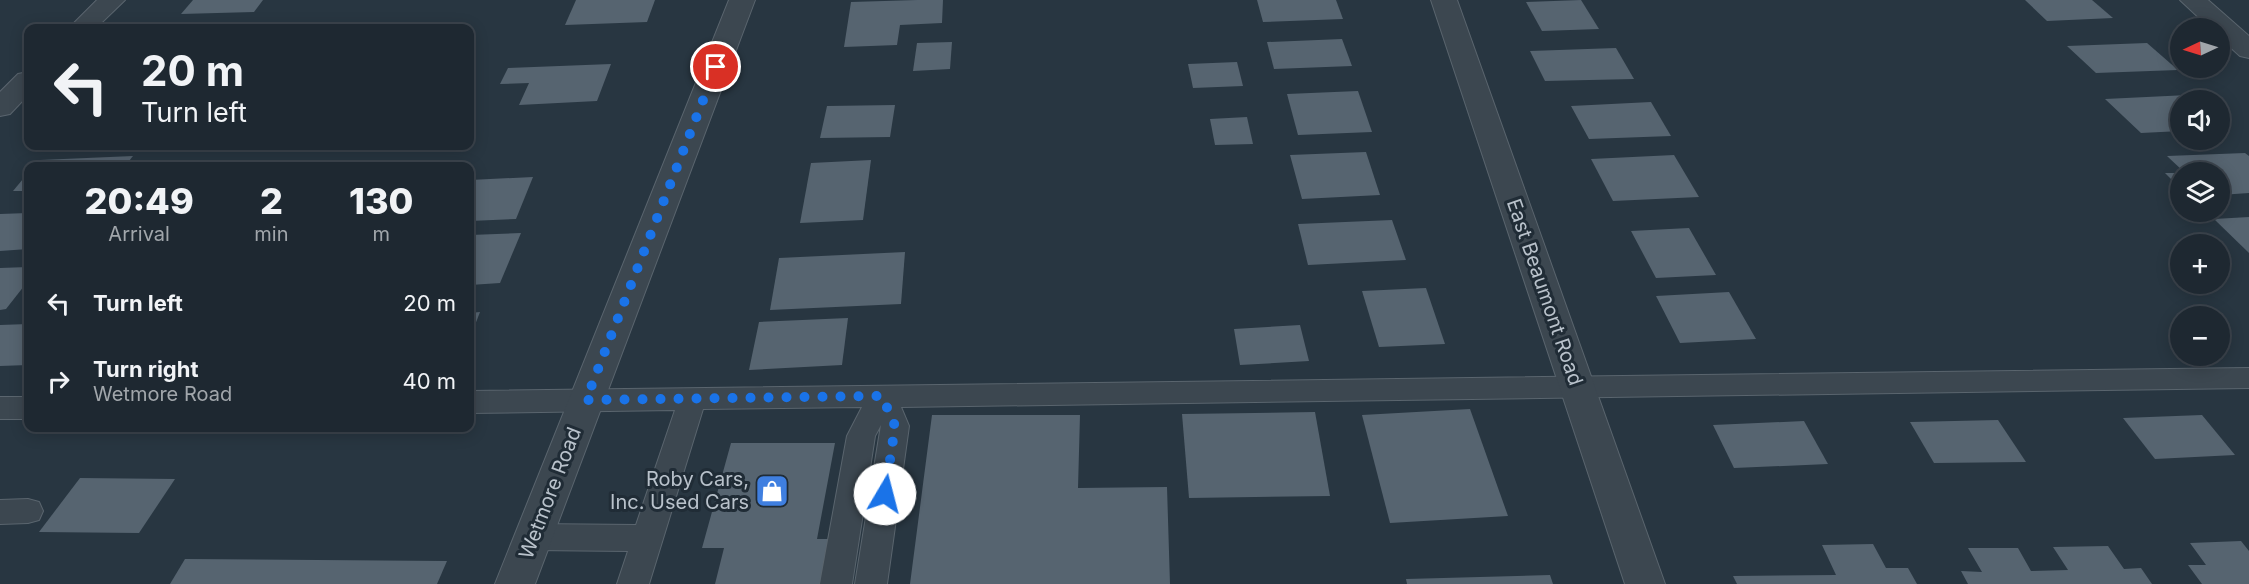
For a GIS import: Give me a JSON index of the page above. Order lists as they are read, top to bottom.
{
  "streets": {
    "street": ["East Beaumont Road", "Wetmore Road"]
  },
  "places": {
    "shop": ["Roby Cars, Inc. Used Cars"]
  },
  "north": "left",
  "page": {
    "map_buttons": ["+", "−"],
    "turn": ["20 m", "Turn left"],
    "eta": [
      "20:49",
      "Arrival",
      "2",
      "min",
      "130",
      "m"
    ],
    "list": [
      {
        "name": "Turn left",
        "value": "20 m"
      },
      {
        "name": "Turn right",
        "note": "Wetmore Road",
        "value": "40 m"
      }
    ]
  }
}
